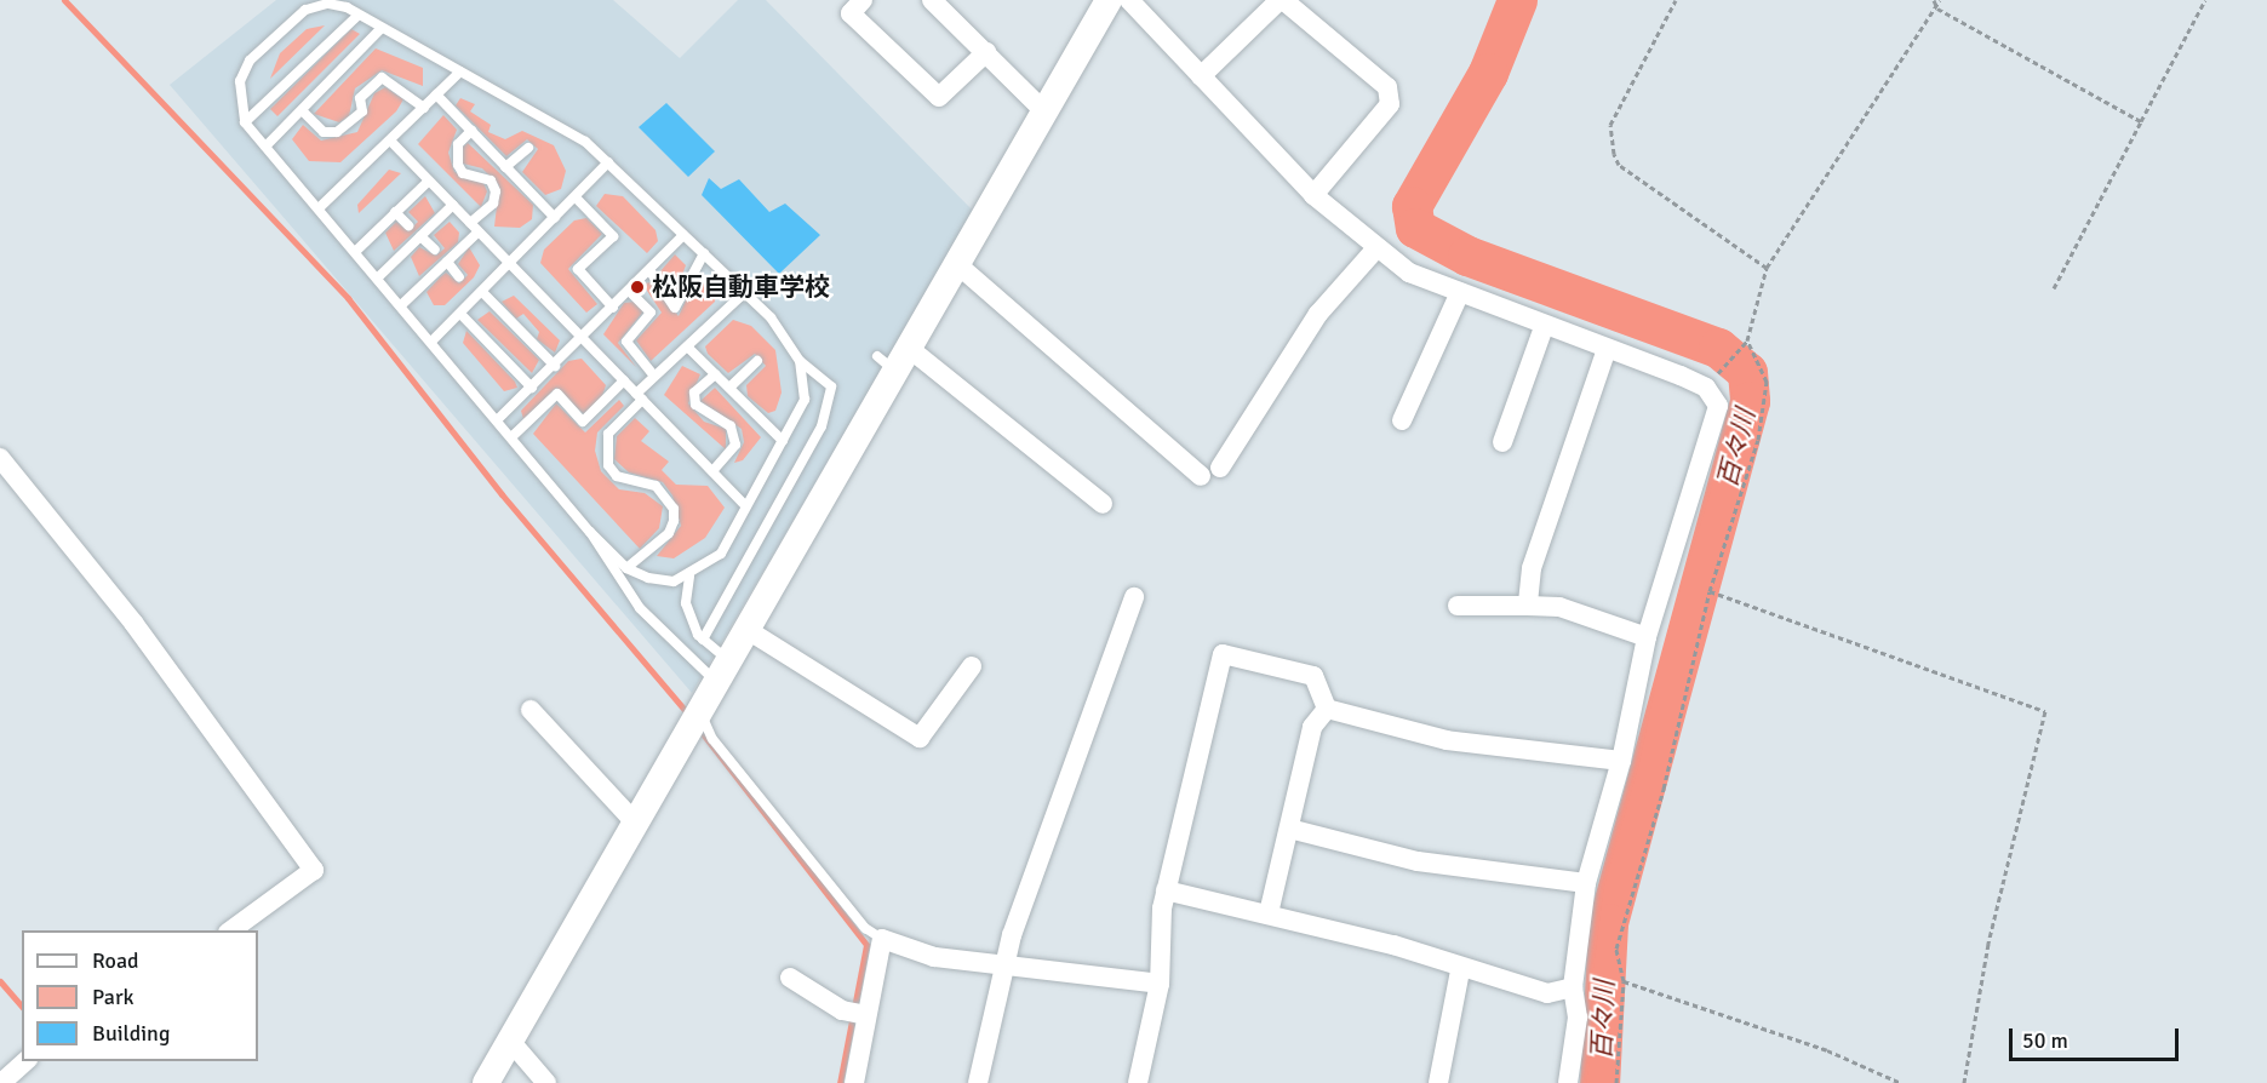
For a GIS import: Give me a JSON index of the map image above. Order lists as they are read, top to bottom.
{
  "water": ["百々川"],
  "places": ["松阪自動車学校"],
  "legend": ["Road", "Park", "Building"],
  "scale_bar": "50 m"
}
